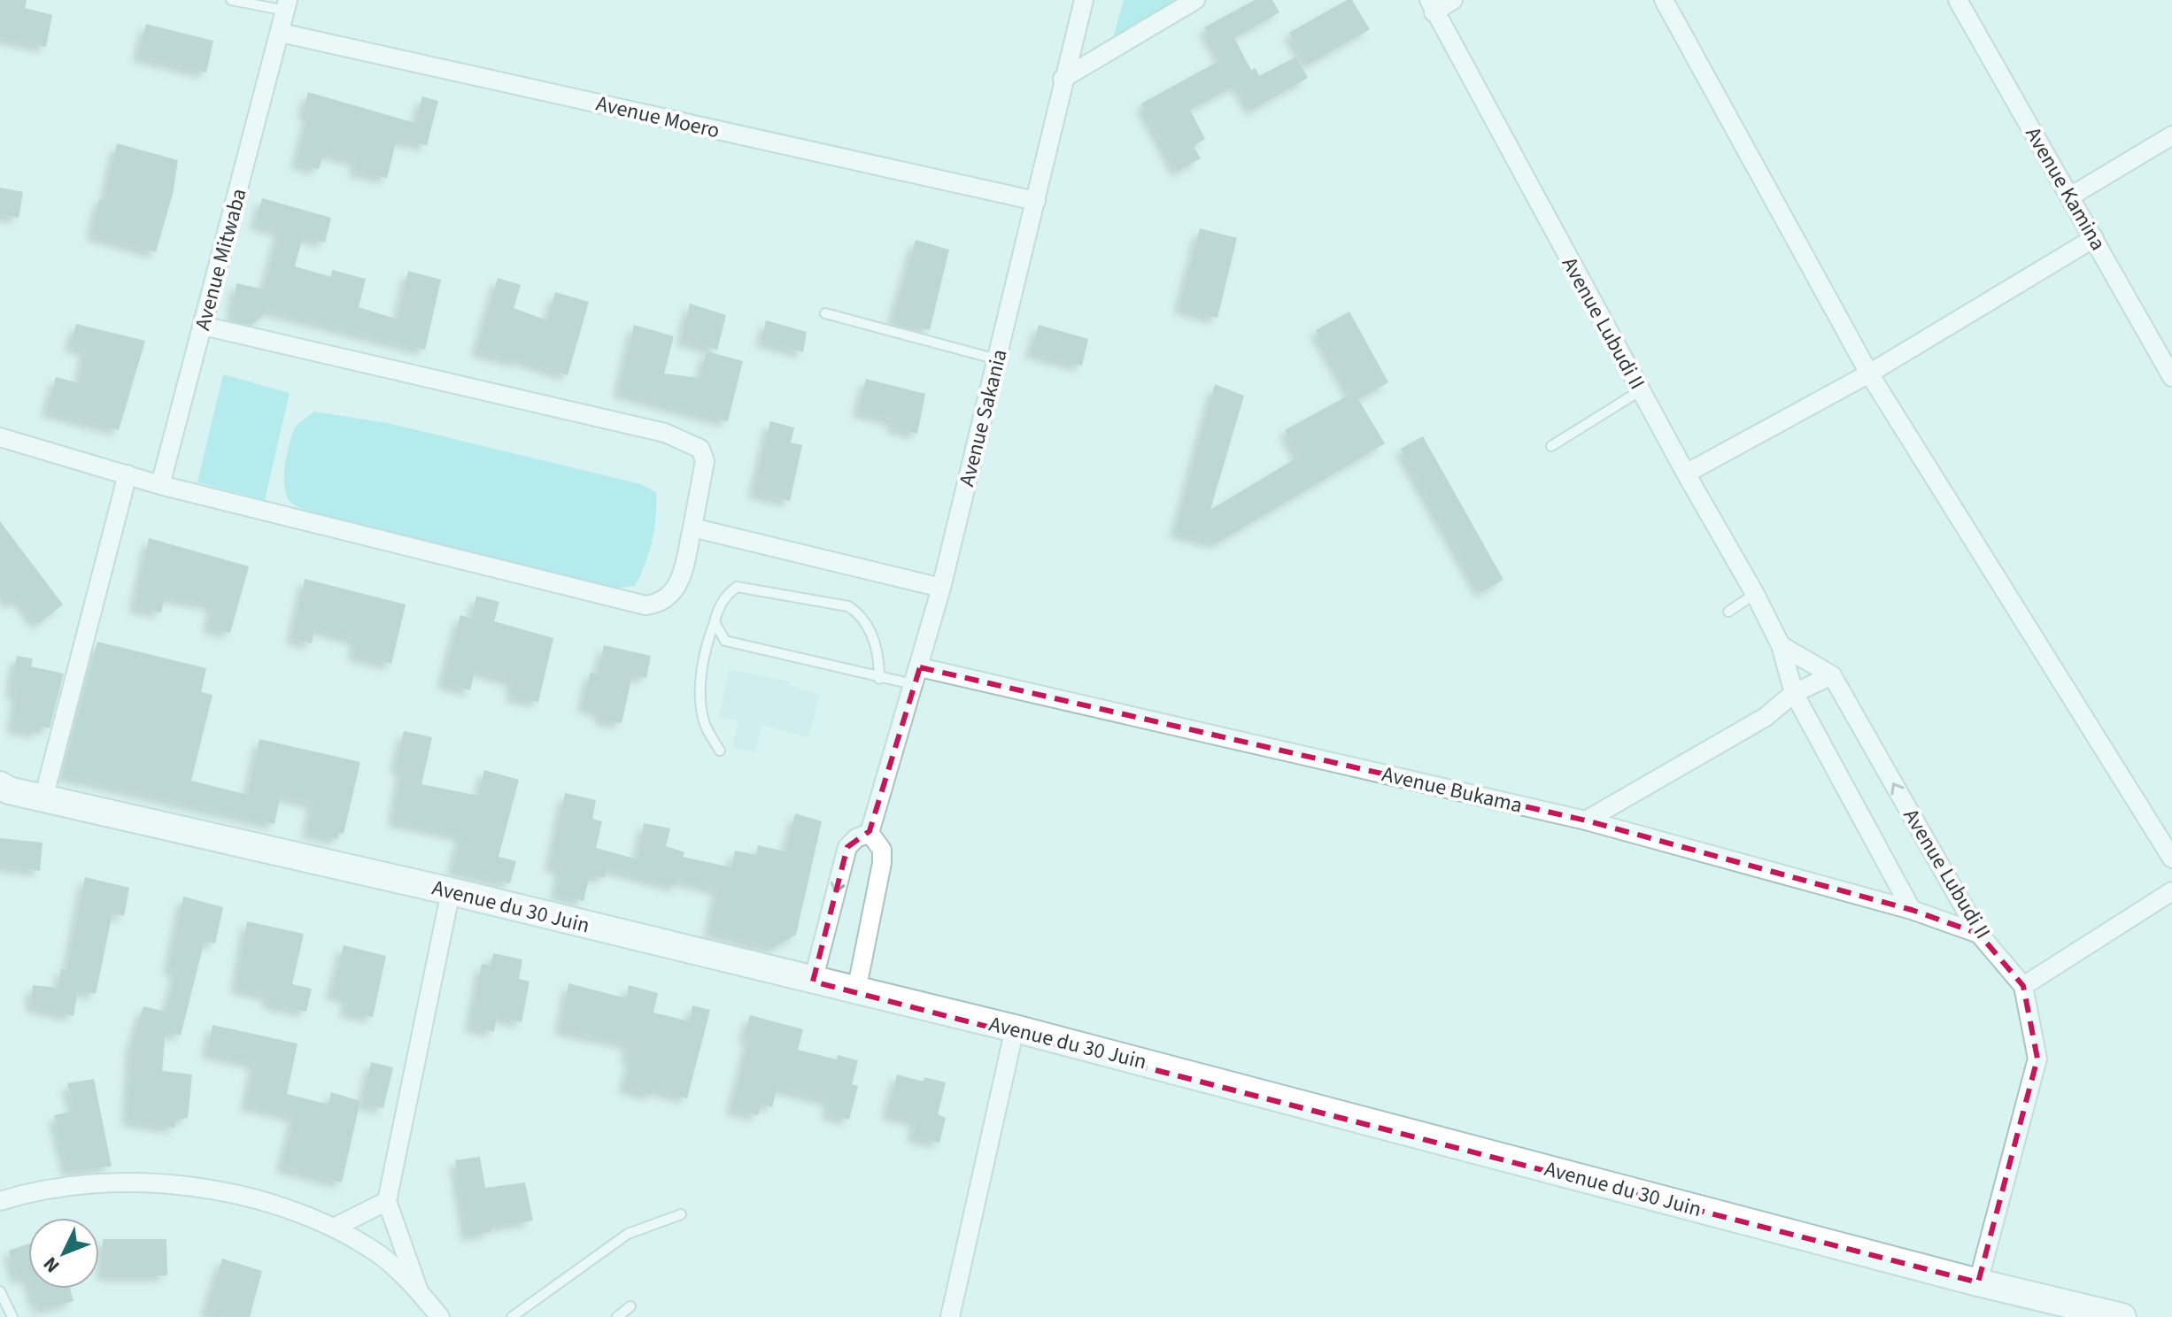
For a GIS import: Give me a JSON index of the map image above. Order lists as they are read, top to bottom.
{
  "streets": {
    "street": [
      "Avenue Moero",
      "Avenue Kamina",
      "Avenue Mitwaba",
      "Avenue Lubudi II",
      "Avenue Sakania",
      "Avenue Bukama",
      "Avenue du 30 Juin"
    ]
  },
  "crossings": [
    ["Avenue Moero", "Avenue Mitwaba"],
    ["Avenue Moero", "Avenue Sakania"],
    ["Avenue Lubudi II", "Avenue Bukama"],
    ["Avenue Lubudi II", "Avenue du 30 Juin"],
    ["Avenue Sakania", "Avenue Bukama"]
  ],
  "north": "bottom left"
}
